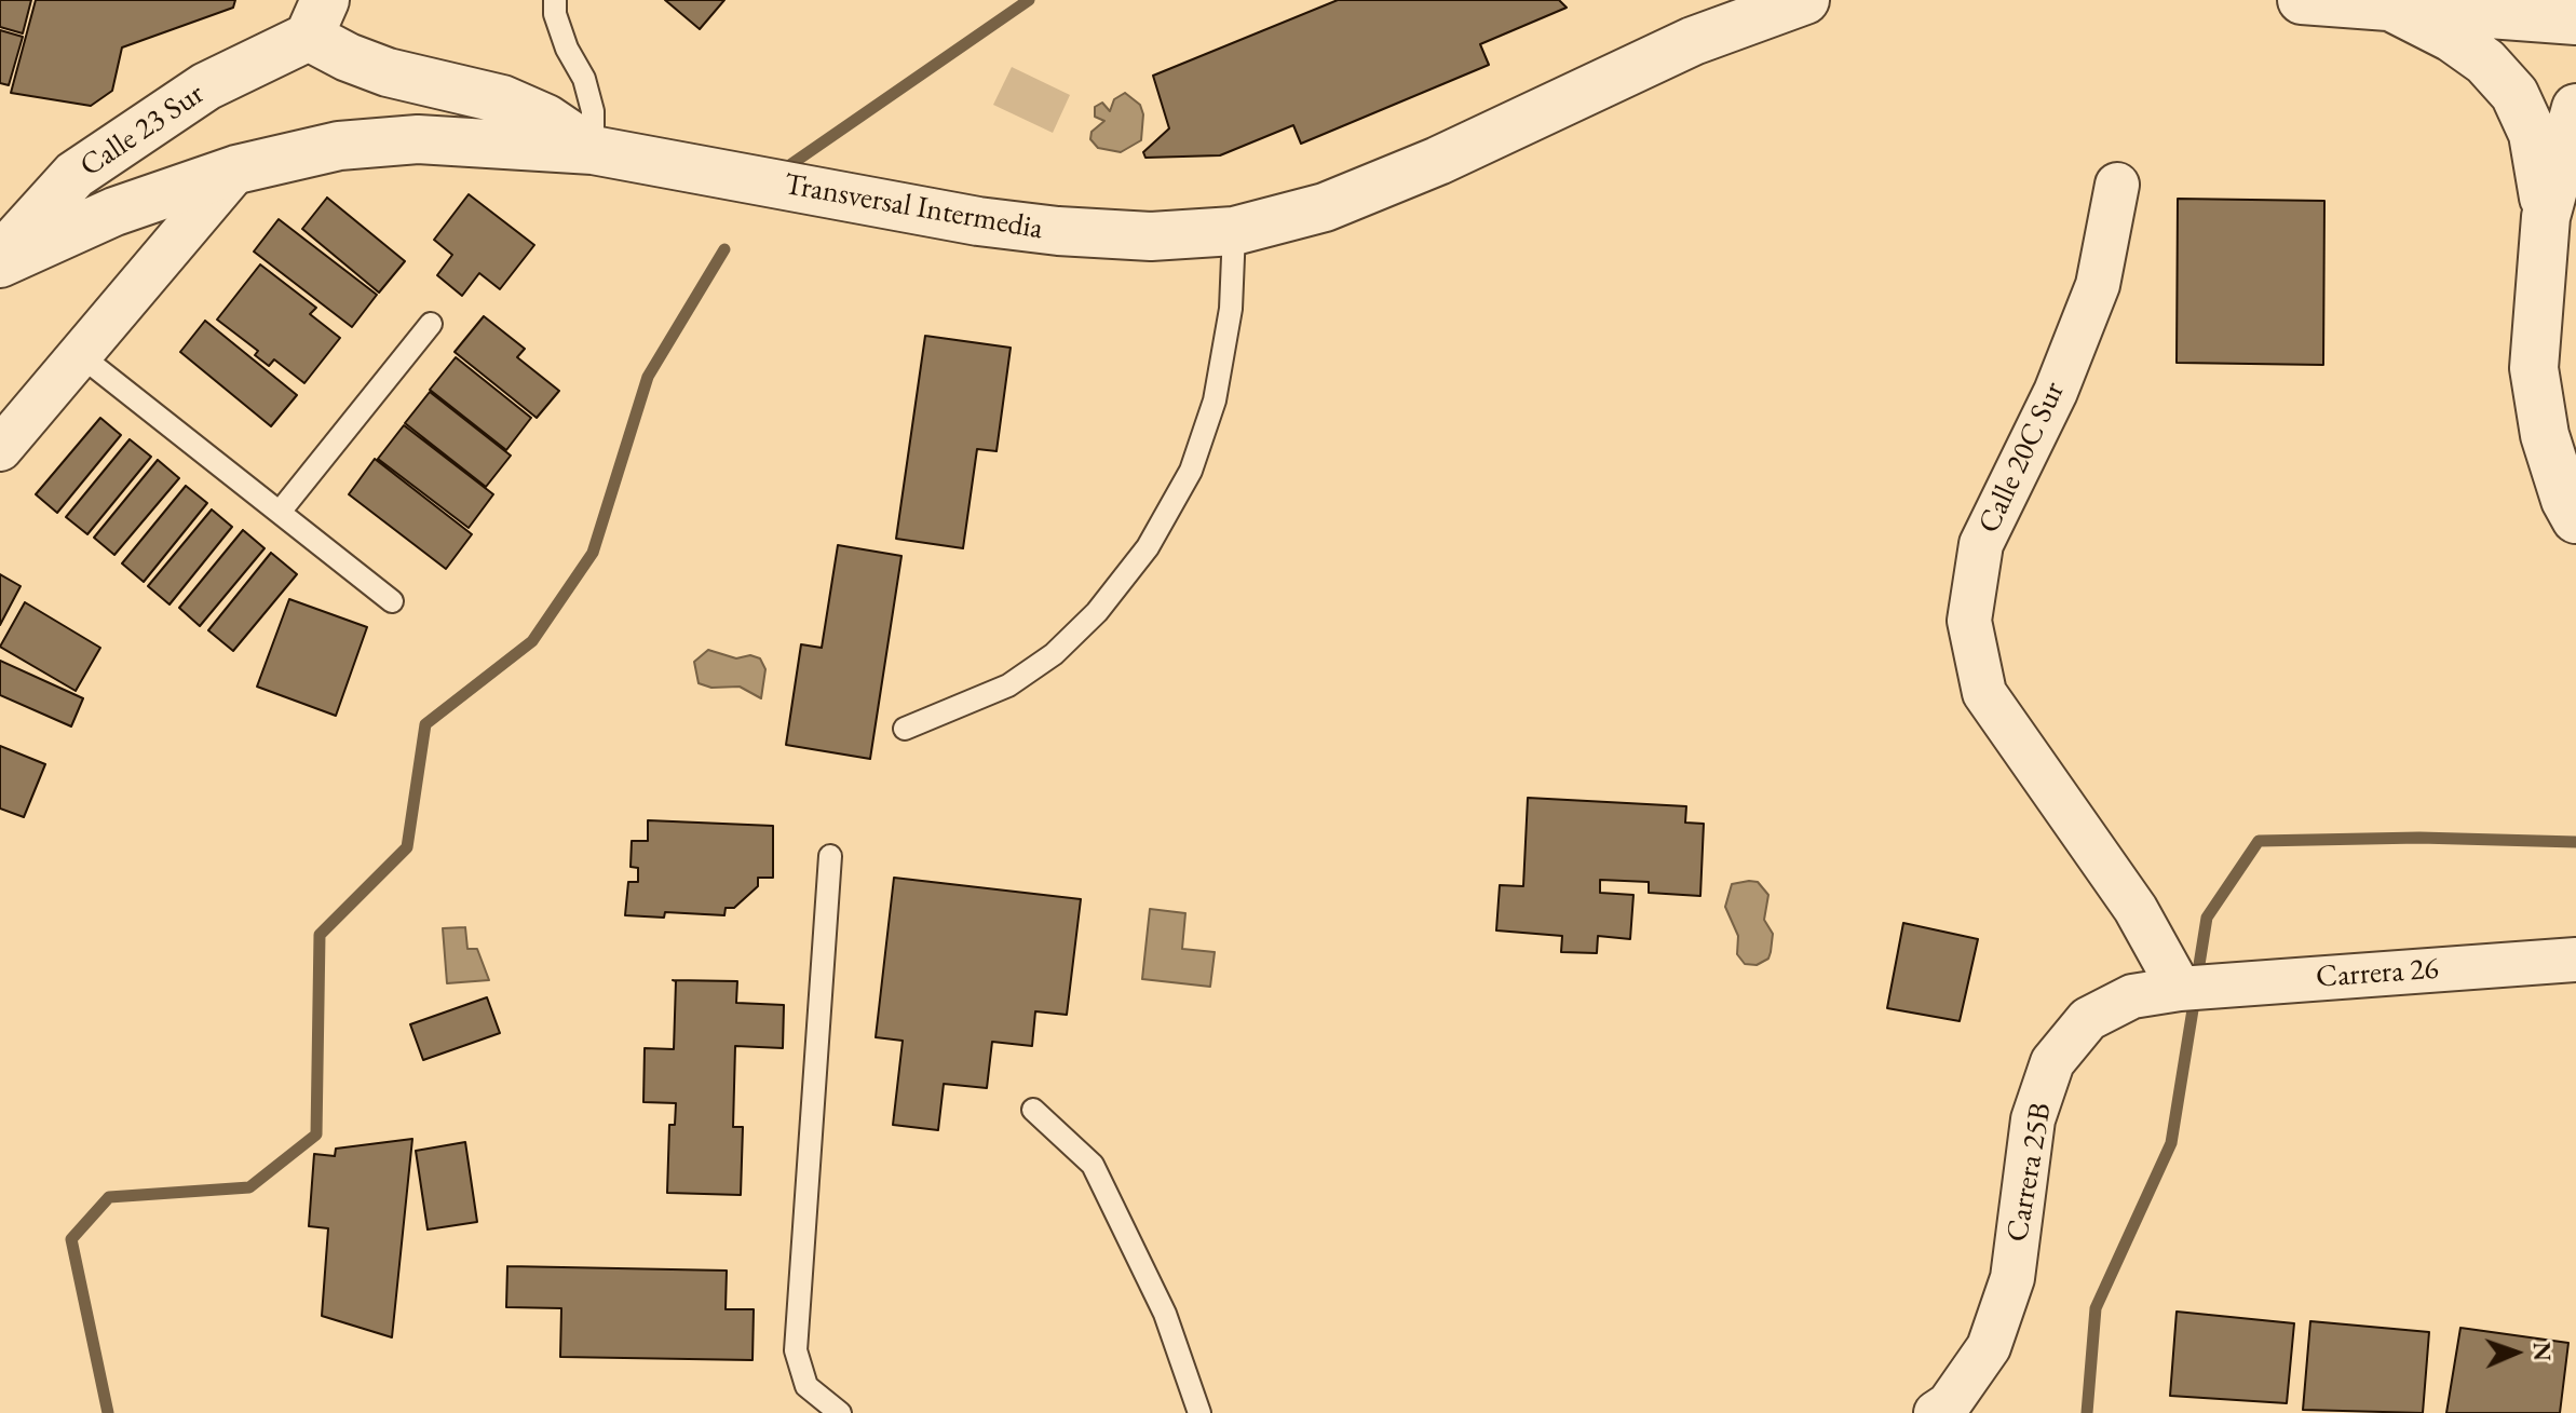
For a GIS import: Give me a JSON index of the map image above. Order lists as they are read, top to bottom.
{
  "streets": {
    "street": [
      "Calle 23 Sur",
      "Transversal Intermedia",
      "Calle 20C Sur",
      "Carrera 26",
      "Carrera 25B"
    ]
  },
  "crossings": [
    ["Calle 23 Sur", "Transversal Intermedia"],
    ["Calle 20C Sur", "Carrera 26"],
    ["Calle 20C Sur", "Carrera 25B"],
    ["Carrera 26", "Carrera 25B"]
  ],
  "north": "right"
}
